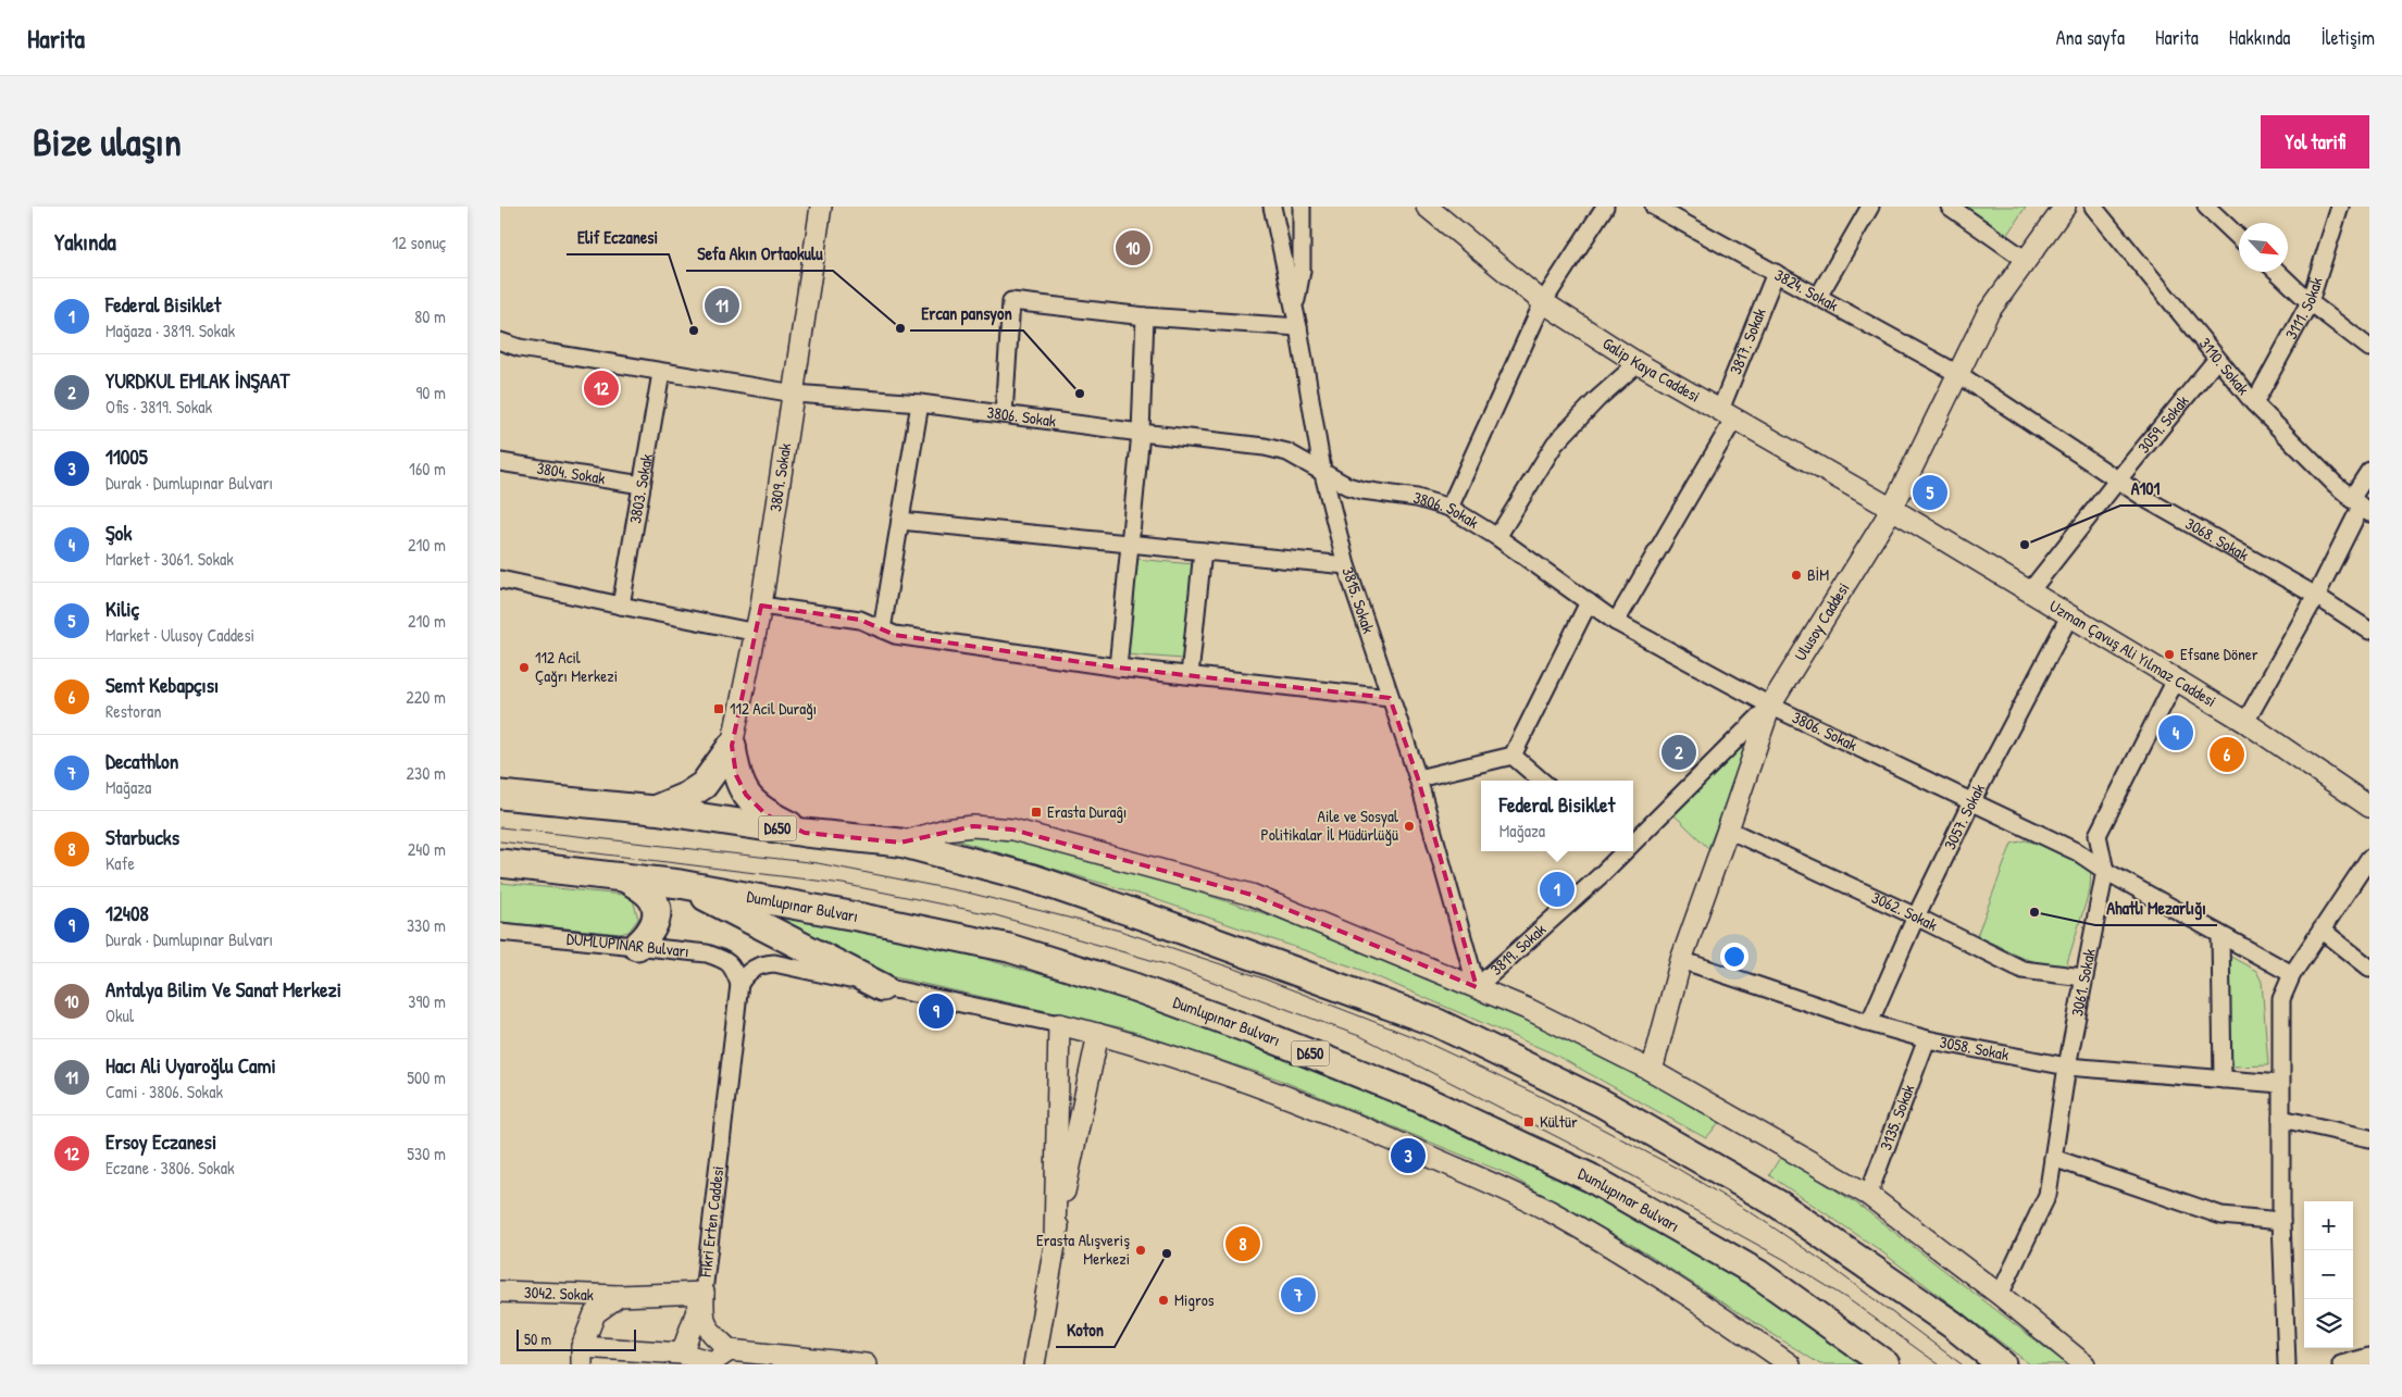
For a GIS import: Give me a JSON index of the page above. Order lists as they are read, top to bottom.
{
  "streets": {
    "highway": ["D650", "Dumlupınar Bulvarı"],
    "street": [
      "3824. Sokak",
      "3111. Sokak",
      "3817. Sokak",
      "3110. Sokak",
      "Galip Kaya Caddesi",
      "3806. Sokak",
      "3059. Sokak",
      "3804. Sokak",
      "3809. Sokak",
      "3803. Sokak",
      "3068. Sokak",
      "3815. Sokak",
      "Ulusoy Caddesi",
      "Uzman Çavuş Ali Yılmaz Caddesi",
      "3057. Sokak",
      "3062. Sokak",
      "DUMLUPINAR Bulvarı",
      "3819. Sokak",
      "3061. Sokak",
      "3058. Sokak",
      "3135. Sokak",
      "Fikri Erten Caddesi",
      "3042. Sokak"
    ]
  },
  "crossings": [
    ["3824. Sokak", "3817. Sokak"],
    ["3824. Sokak", "3068. Sokak"],
    ["3824. Sokak", "Ulusoy Caddesi"],
    ["3111. Sokak", "3110. Sokak"],
    ["3817. Sokak", "Galip Kaya Caddesi"],
    ["3817. Sokak", "3806. Sokak"],
    ["3110. Sokak", "3059. Sokak"],
    ["Galip Kaya Caddesi", "Ulusoy Caddesi"],
    ["Galip Kaya Caddesi", "Uzman Çavuş Ali Yılmaz Caddesi"],
    ["3806. Sokak", "3809. Sokak"],
    ["3806. Sokak", "3803. Sokak"],
    ["3806. Sokak", "3815. Sokak"],
    ["3806. Sokak", "Ulusoy Caddesi"],
    ["3806. Sokak", "3057. Sokak"],
    ["3806. Sokak", "3819. Sokak"],
    ["3806. Sokak", "3061. Sokak"],
    ["3059. Sokak", "3068. Sokak"],
    ["3059. Sokak", "Uzman Çavuş Ali Yılmaz Caddesi"],
    ["3804. Sokak", "3803. Sokak"],
    ["3068. Sokak", "Ulusoy Caddesi"],
    ["3815. Sokak", "3819. Sokak"],
    ["Ulusoy Caddesi", "Uzman Çavuş Ali Yılmaz Caddesi"],
    ["Ulusoy Caddesi", "3062. Sokak"],
    ["Ulusoy Caddesi", "3819. Sokak"],
    ["Ulusoy Caddesi", "3058. Sokak"],
    ["Uzman Çavuş Ali Yılmaz Caddesi", "3057. Sokak"],
    ["Uzman Çavuş Ali Yılmaz Caddesi", "3061. Sokak"],
    ["3057. Sokak", "3062. Sokak"],
    ["3057. Sokak", "3058. Sokak"],
    ["3062. Sokak", "3061. Sokak"],
    ["DUMLUPINAR Bulvarı", "Fikri Erten Caddesi"],
    ["3061. Sokak", "3058. Sokak"],
    ["3058. Sokak", "3135. Sokak"],
    ["Fikri Erten Caddesi", "3042. Sokak"]
  ],
  "places": {
    "other": [
      "Sefa Akın Ortaokulu",
      "Elif Eczanesi",
      "Ercan pansyon",
      "A101",
      "BİM",
      "Efsane Döner",
      "112 Acil Çağrı Merkezi",
      "Aile ve Sosyal Politikalar İl Müdürlüğü",
      "Ahatlı Mezarlığı",
      "Erasta Alışveriş Merkezi",
      "Koton",
      "Migros"
    ],
    "transit": ["112 Acil Durağı", "Erasta Duraĝı", "Kültür"]
  },
  "scale_bar": "50 m",
  "north": "bottom right",
  "page": {
    "header": "Harita",
    "nav": [
      "Ana sayfa",
      "Harita",
      "Hakkında",
      "İletişim"
    ],
    "buttons": "Yol tarifi",
    "title": "Bize ulaşın",
    "heading": ["Yakında", "12 sonuç"],
    "pins": [
      "10",
      "11",
      "12",
      "5",
      "4",
      "2",
      "6",
      "1",
      "9",
      "3",
      "8",
      "7"
    ],
    "list": [
      {
        "mark": "1",
        "name": "Federal Bisiklet",
        "note": "Mağaza · 3819. Sokak",
        "value": "80 m"
      },
      {
        "mark": "2",
        "name": "YURDKUL EMLAK İNŞAAT",
        "note": "Ofis · 3819. Sokak",
        "value": "90 m"
      },
      {
        "mark": "3",
        "name": "11005",
        "note": "Durak · Dumlupınar Bulvarı",
        "value": "160 m"
      },
      {
        "mark": "4",
        "name": "Şok",
        "note": "Market · 3061. Sokak",
        "value": "210 m"
      },
      {
        "mark": "5",
        "name": "Kiliç",
        "note": "Market · Ulusoy Caddesi",
        "value": "210 m"
      },
      {
        "mark": "6",
        "name": "Semt Kebapçısı",
        "note": "Restoran",
        "value": "220 m"
      },
      {
        "mark": "7",
        "name": "Decathlon",
        "note": "Mağaza",
        "value": "230 m"
      },
      {
        "mark": "8",
        "name": "Starbucks",
        "note": "Kafe",
        "value": "240 m"
      },
      {
        "mark": "9",
        "name": "12408",
        "note": "Durak · Dumlupınar Bulvarı",
        "value": "330 m"
      },
      {
        "mark": "10",
        "name": "Antalya Bilim Ve Sanat Merkezi",
        "note": "Okul",
        "value": "390 m"
      },
      {
        "mark": "11",
        "name": "Hacı Ali Uyaroğlu Cami",
        "note": "Cami · 3806. Sokak",
        "value": "500 m"
      },
      {
        "mark": "12",
        "name": "Ersoy Eczanesi",
        "note": "Eczane · 3806. Sokak",
        "value": "530 m"
      }
    ],
    "popup": ["Federal Bisiklet", "Mağaza"],
    "map_buttons": ["+", "−"],
    "scale": "50 m"
  }
}
